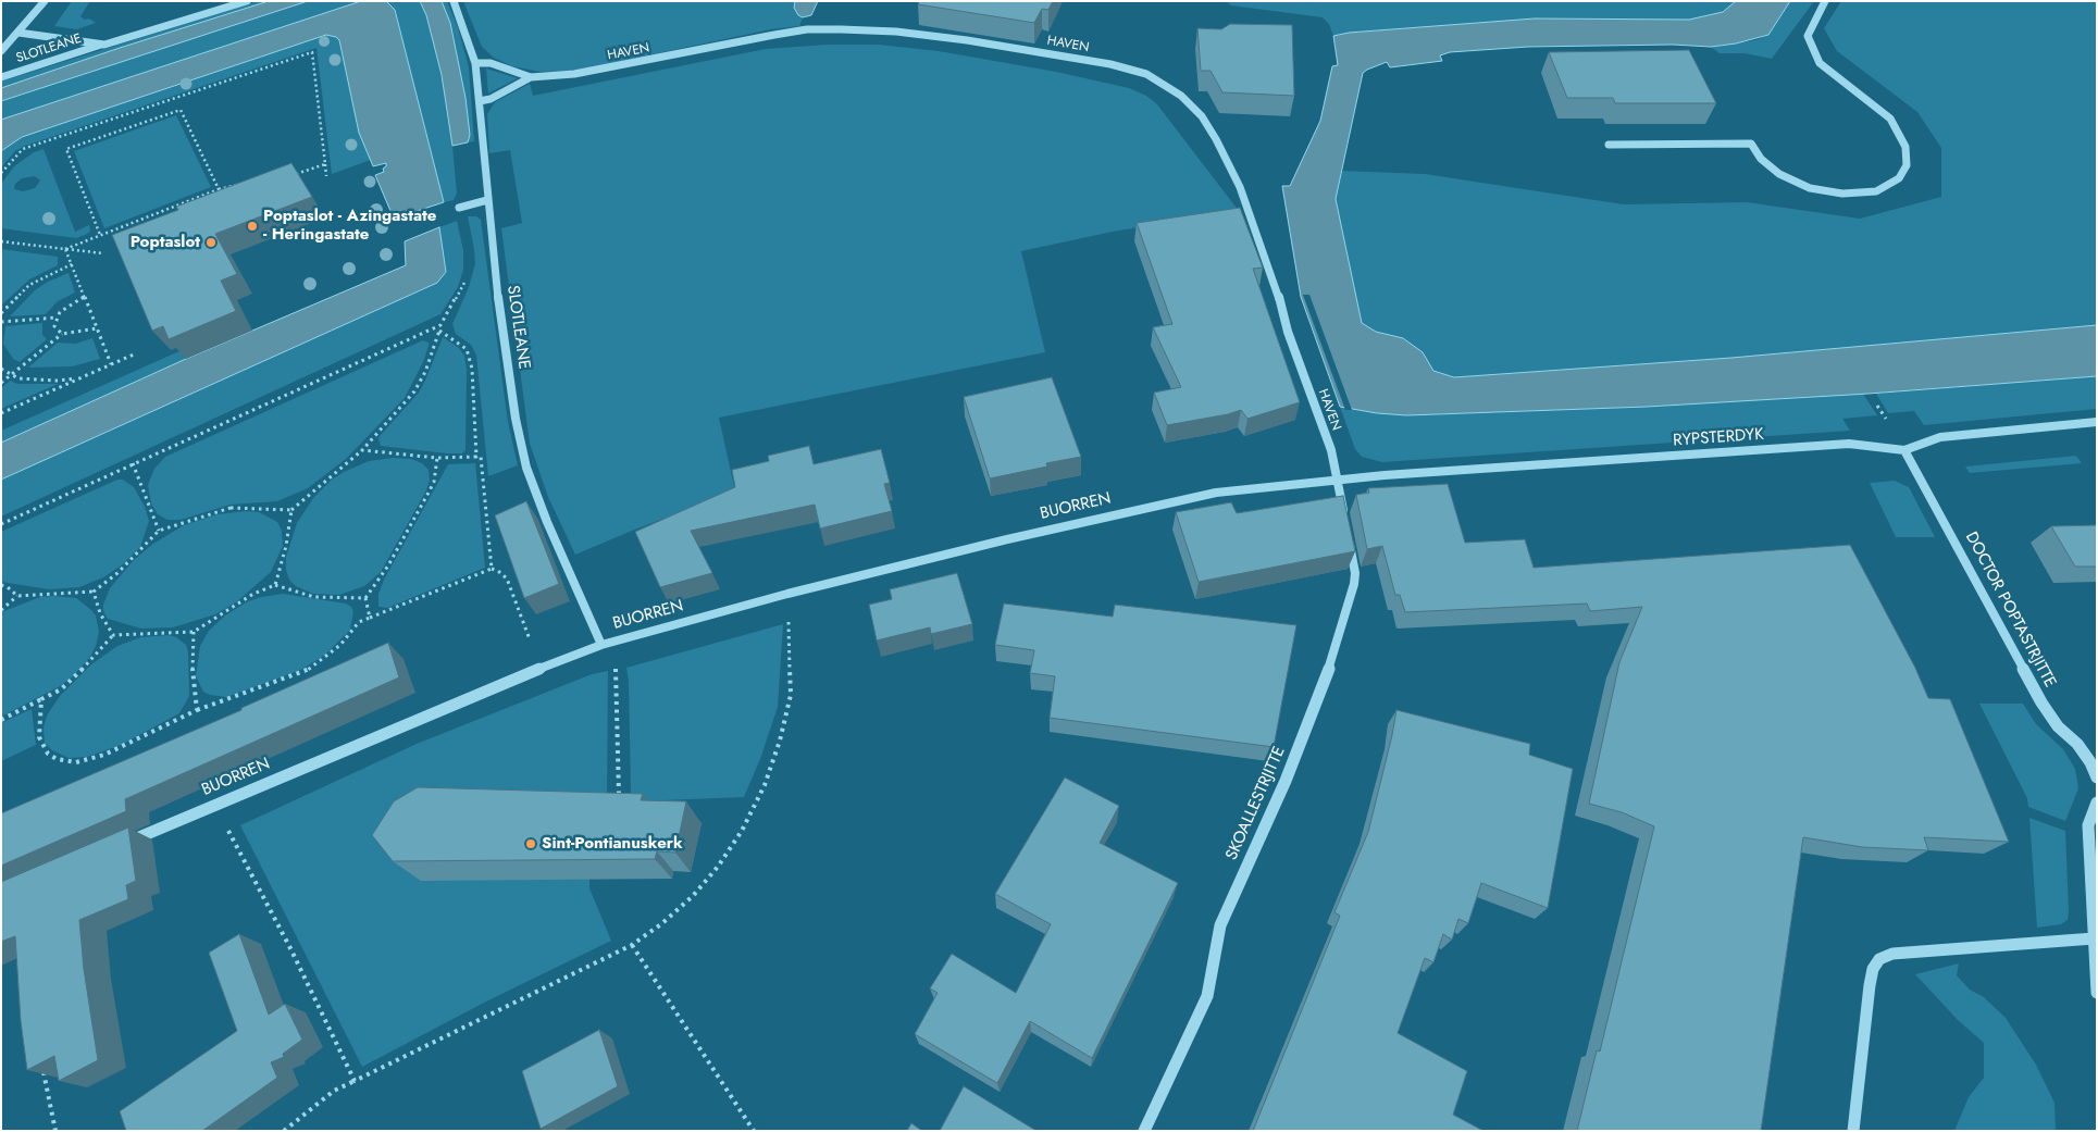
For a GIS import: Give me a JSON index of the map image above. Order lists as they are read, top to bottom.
{
  "streets": {
    "street": [
      "HAVEN",
      "SLOTLEANE",
      "RYPSTERDYK",
      "BUORREN",
      "DOCTOR POPTASTRJITTE",
      "SKOALLESTRJITTE"
    ]
  },
  "crossings": [
    ["HAVEN", "SLOTLEANE"],
    ["HAVEN", "RYPSTERDYK"],
    ["HAVEN", "BUORREN"],
    ["SLOTLEANE", "BUORREN"],
    ["RYPSTERDYK", "BUORREN"],
    ["RYPSTERDYK", "DOCTOR POPTASTRJITTE"]
  ],
  "places": ["Poptaslot - Azingastate - Heringastate", "Poptaslot", "Sint-Pontianuskerk"]
}
